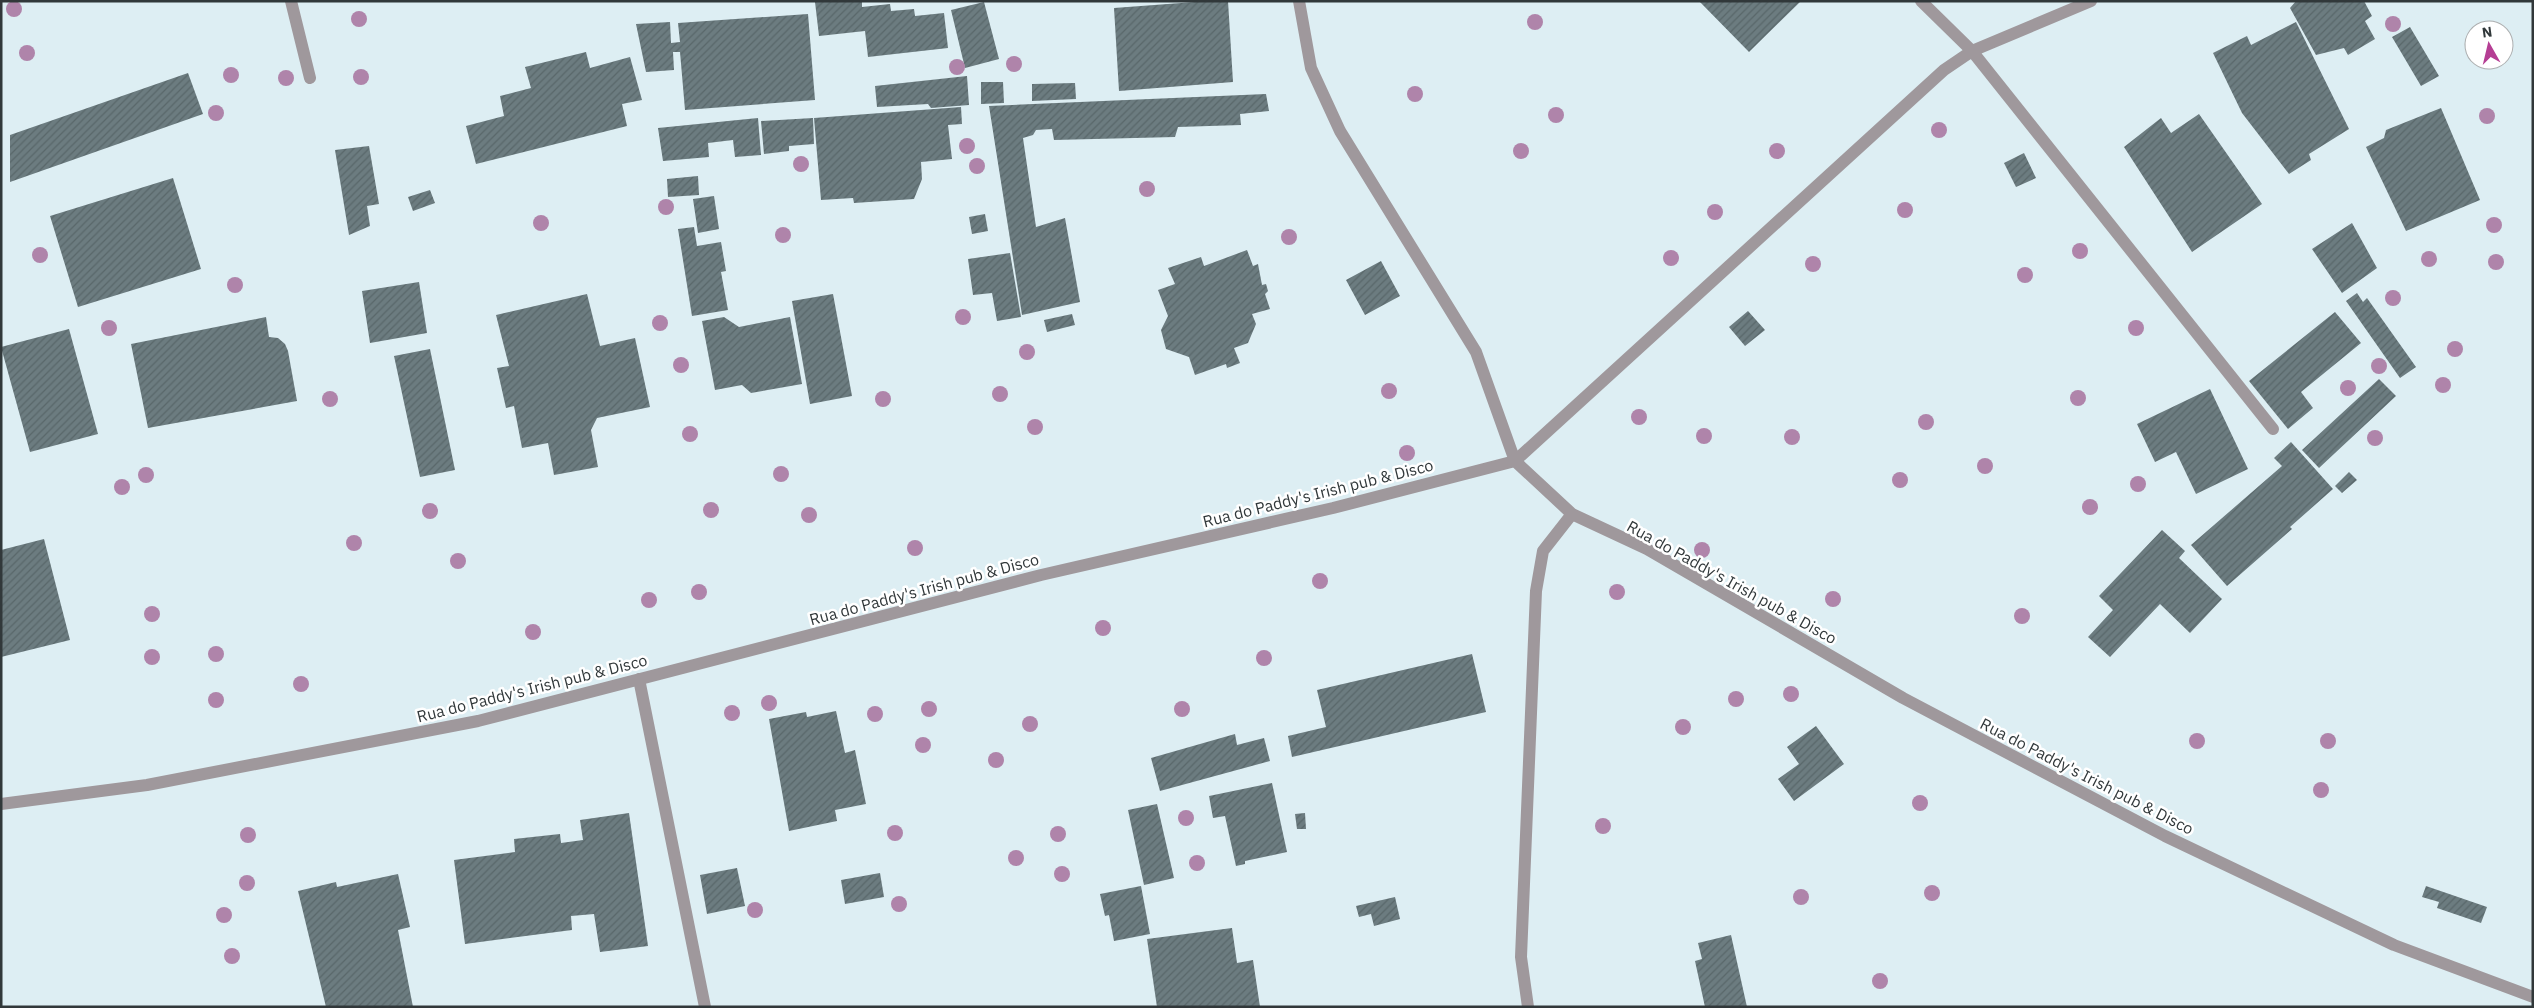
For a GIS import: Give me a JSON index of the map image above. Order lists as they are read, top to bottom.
{
  "streets": {
    "street": ["Rua do Paddy's Irish pub & Disco"]
  },
  "north": "top"
}
